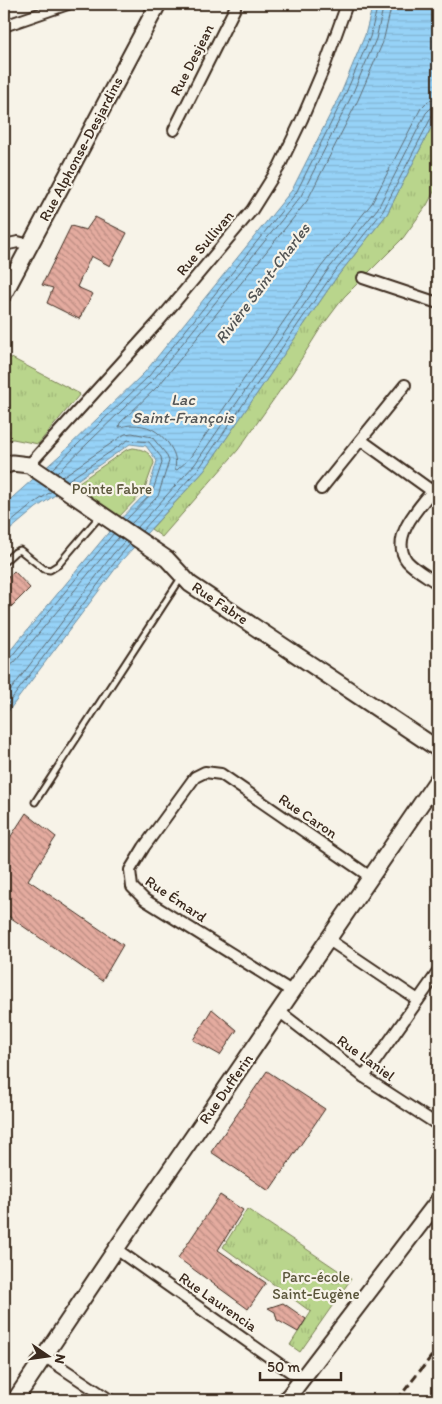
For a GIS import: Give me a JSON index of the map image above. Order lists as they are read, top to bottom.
{
  "streets": {
    "street": [
      "Rue Desjean",
      "Rue Alphonse-Desjardins",
      "Rue Sullivan",
      "Rue Fabre",
      "Rue Caron",
      "Rue Émard",
      "Rue Laniel",
      "Rue Dufferin",
      "Rue Laurencia"
    ]
  },
  "crossings": [
    ["Rue Sullivan", "Rue Fabre"],
    ["Rue Caron", "Rue Émard"],
    ["Rue Caron", "Rue Dufferin"],
    ["Rue Émard", "Rue Dufferin"],
    ["Rue Laniel", "Rue Dufferin"],
    ["Rue Dufferin", "Rue Laurencia"]
  ],
  "water": ["Rivière Saint-Charles", "Lac Saint-François"],
  "parks": ["Pointe Fabre", "Parc-école Saint-Eugène"],
  "scale_bar": "50 m",
  "north": "right"
}
